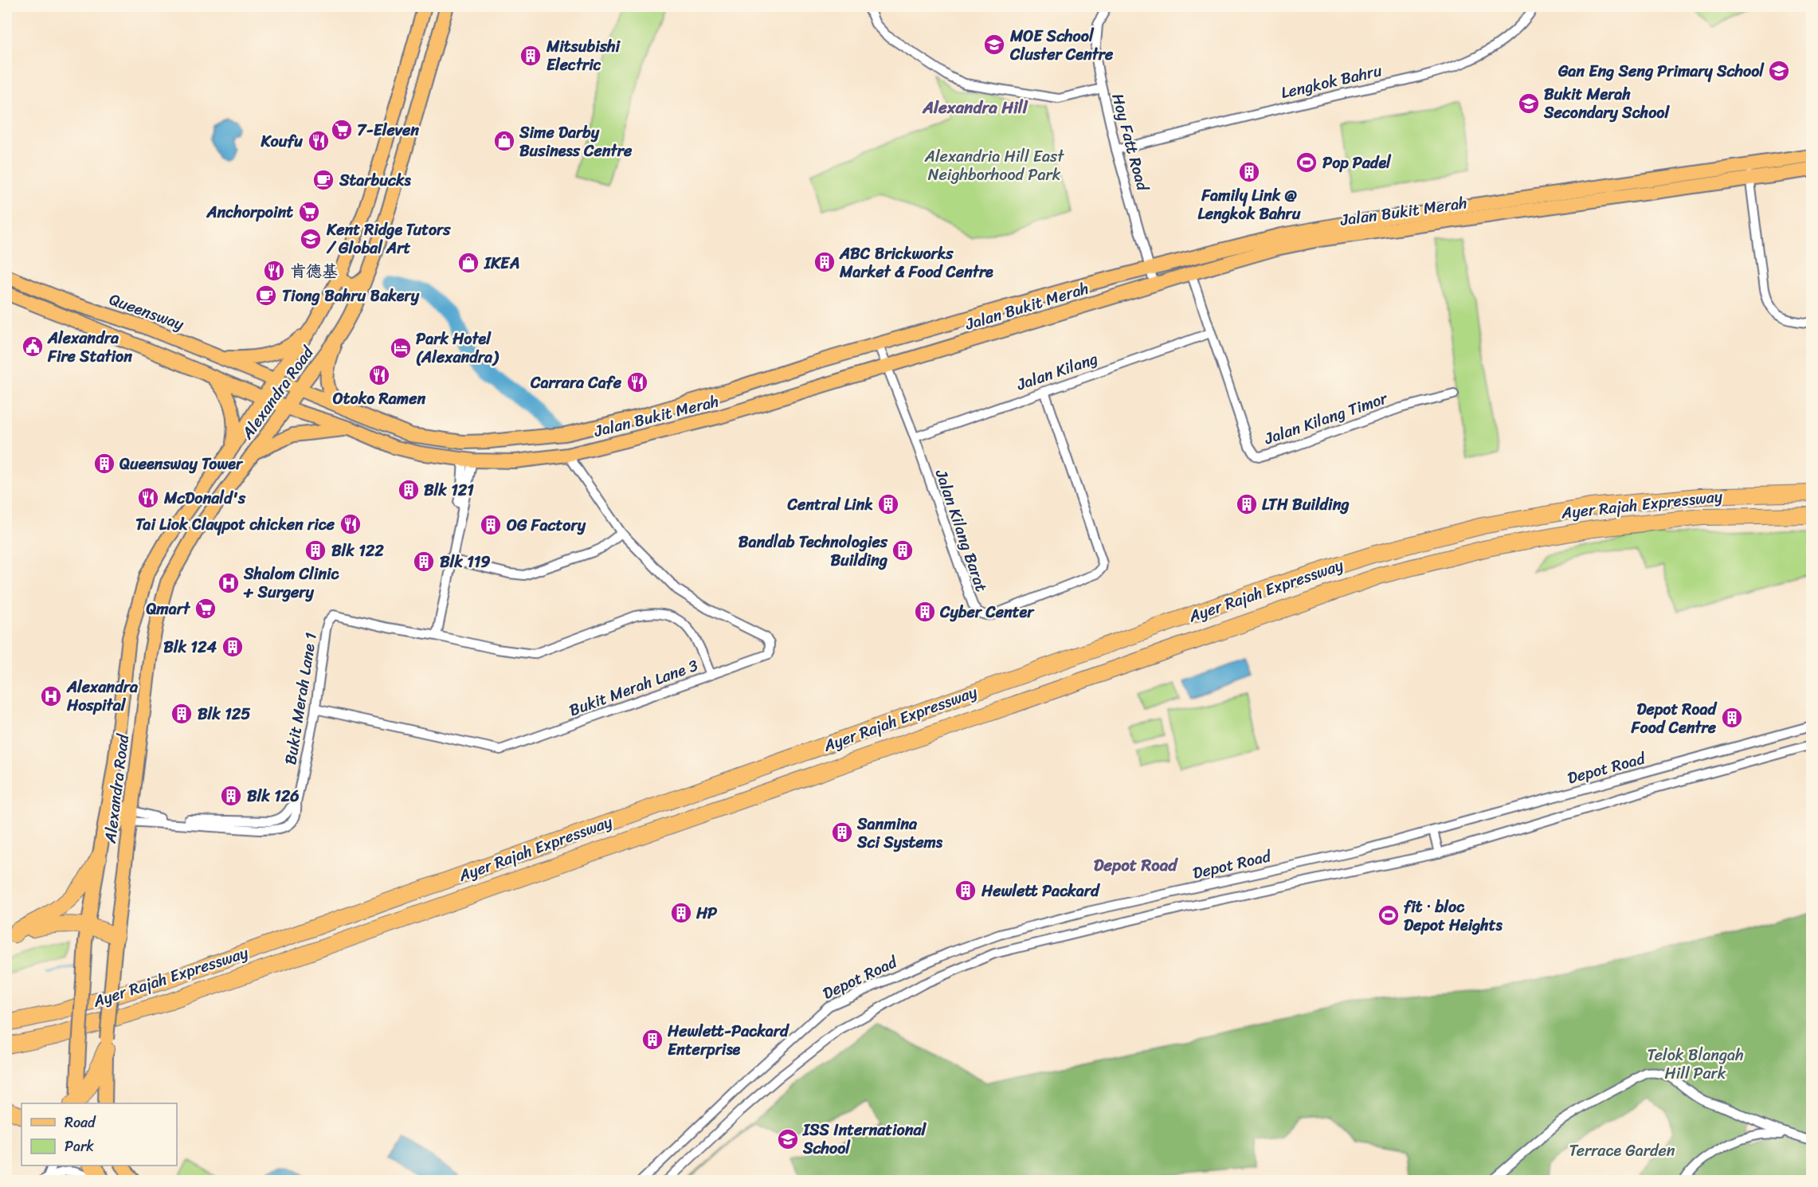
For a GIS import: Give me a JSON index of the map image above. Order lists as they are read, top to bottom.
{
  "streets": {
    "highway": ["Ayer Rajah Expressway"],
    "main road": ["Jalan Bukit Merah", "Queensway", "Alexandra Road"],
    "street": [
      "Lengkok Bahru",
      "Hoy Fatt Road",
      "Jalan Kilang",
      "Jalan Kilang Timor",
      "Jalan Kilang Barat",
      "Bukit Merah Lane 3",
      "Bukit Merah Lane 1",
      "Depot Road"
    ]
  },
  "crossings": [
    ["Lengkok Bahru", "Hoy Fatt Road"],
    ["Hoy Fatt Road", "Jalan Bukit Merah"],
    ["Jalan Bukit Merah", "Queensway"],
    ["Jalan Bukit Merah", "Alexandra Road"],
    ["Jalan Bukit Merah", "Jalan Kilang Timor"],
    ["Jalan Bukit Merah", "Jalan Kilang Barat"],
    ["Queensway", "Alexandra Road"],
    ["Jalan Kilang", "Jalan Kilang Timor"],
    ["Jalan Kilang", "Jalan Kilang Barat"],
    ["Alexandra Road", "Bukit Merah Lane 1"],
    ["Bukit Merah Lane 3", "Bukit Merah Lane 1"]
  ],
  "districts": ["Alexandra Hill", "Depot Road"],
  "parks": ["Alexandria Hill East Neighborhood Park", "Telok Blangah Hill Park", "Terrace Garden"],
  "places": {
    "school or university": [
      "MOE School Cluster Centre",
      "Gan Eng Seng Primary School",
      "Bukit Merah Secondary School",
      "Kent Ridge Tutors / Global Art",
      "ISS International School"
    ],
    "building": [
      "Mitsubishi Electric",
      "Family Link @ Lengkok Bahru",
      "ABC Brickworks Market & Food Centre",
      "Queensway Tower",
      "Blk 121",
      "Central Link",
      "LTH Building",
      "OG Factory",
      "Blk 122",
      "Bandlab Technologies Building",
      "Blk 119",
      "Cyber Center",
      "Blk 124",
      "Blk 125",
      "Depot Road Food Centre",
      "Blk 126",
      "Sanmina Sci Systems",
      "Hewlett Packard",
      "HP",
      "Hewlett-Packard Enterprise"
    ],
    "supermarket": ["7-Eleven", "Anchorpoint", "Qmart"],
    "restaurant": [
      "Koufu",
      "肯德基",
      "Otoko Ramen",
      "Carrara Cafe",
      "McDonald's",
      "Tai Liok Claypot chicken rice"
    ],
    "shop": ["Sime Darby Business Centre", "IKEA"],
    "sports": ["Pop Padel", "fit · bloc Depot Heights"],
    "cafe": ["Starbucks", "Tiong Bahru Bakery"],
    "public building": ["Alexandra Fire Station"],
    "hotel": ["Park Hotel (Alexandra)"],
    "hospital": ["Shalom Clinic + Surgery", "Alexandra Hospital"]
  },
  "legend": ["Road", "Park"]
}
